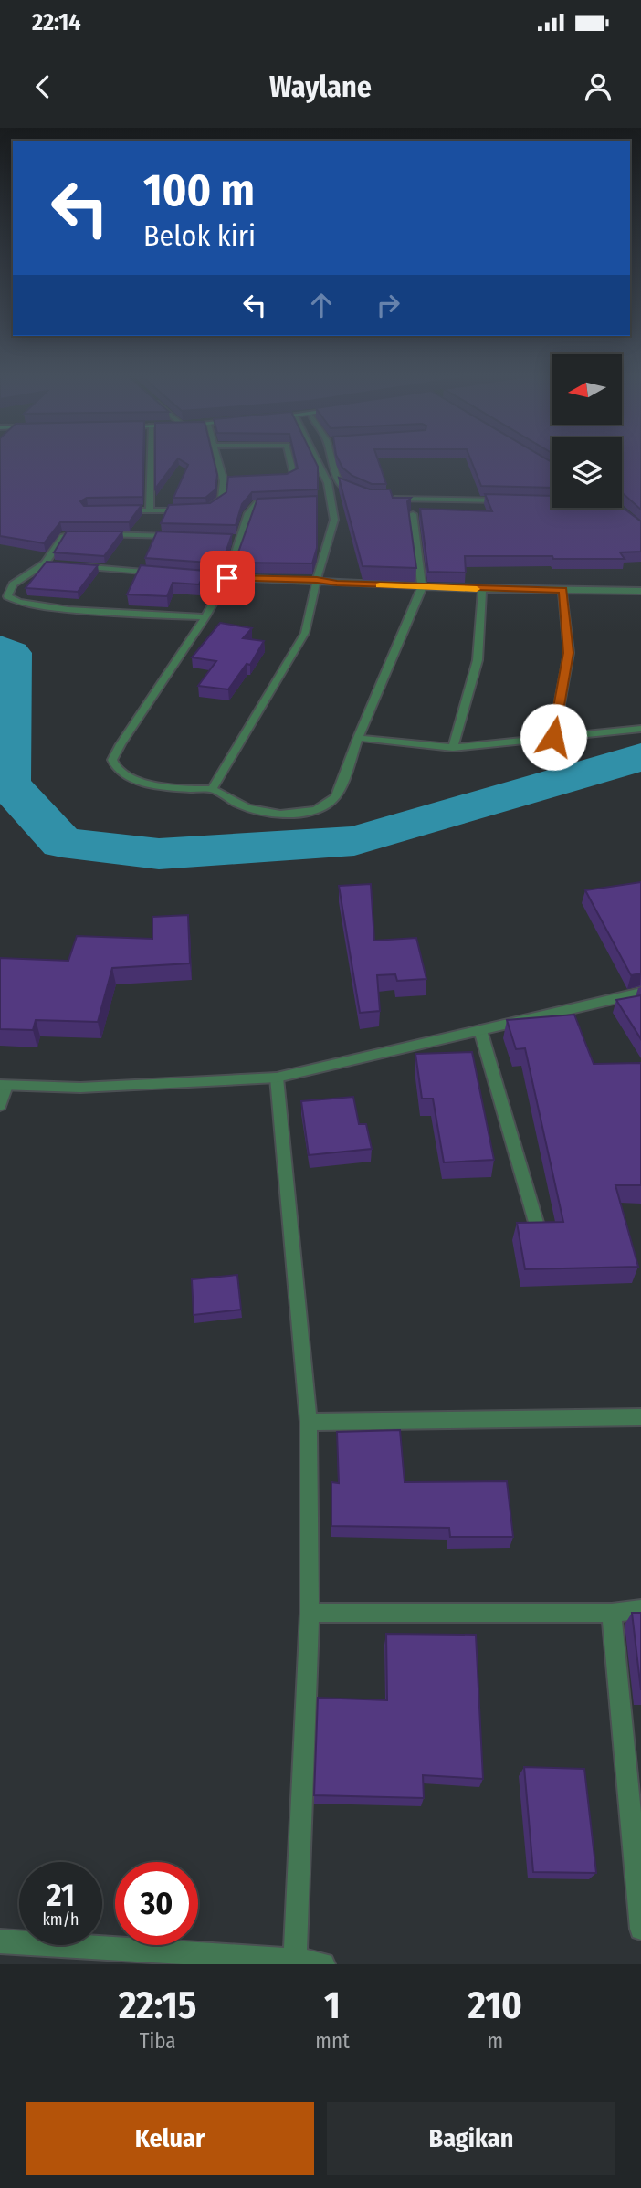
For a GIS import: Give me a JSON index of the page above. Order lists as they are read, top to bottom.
{
  "north": "left",
  "page": {
    "status": "22:14",
    "header": "Waylane",
    "turn": ["100 m", "Belok kiri"],
    "speed": "21 km/h",
    "limit": "30",
    "eta": [
      "22:15",
      "Tiba",
      "1",
      "mnt",
      "210",
      "m"
    ],
    "buttons": ["Keluar", "Bagikan"]
  }
}
